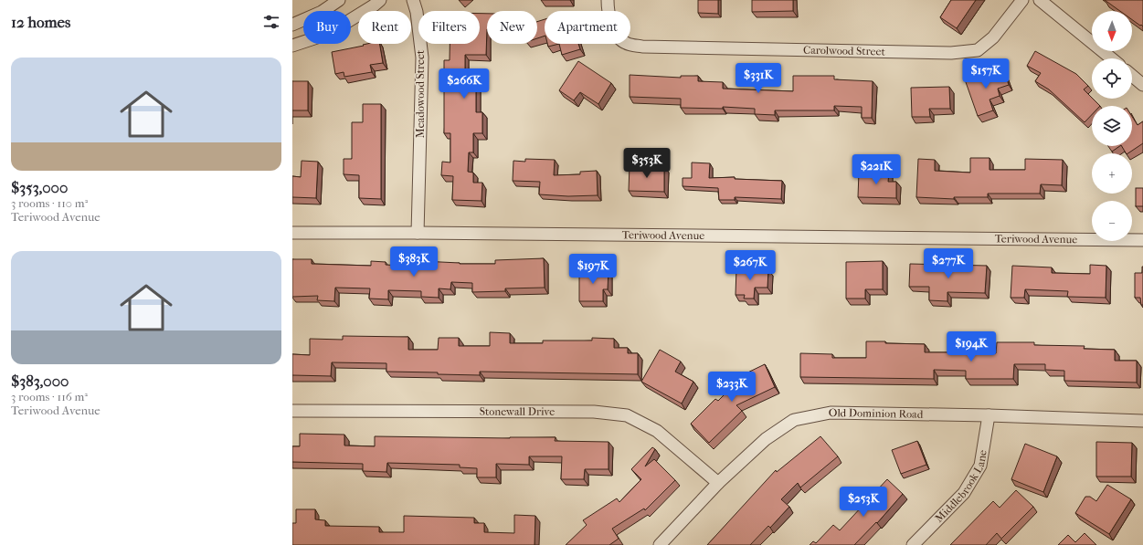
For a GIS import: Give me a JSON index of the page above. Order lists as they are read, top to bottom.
{
  "streets": {
    "street": [
      "Carolwood Street",
      "Meadowood Street",
      "Teriwood Avenue",
      "Stonewall Drive",
      "Old Dominion Road",
      "Middlebrook Lane"
    ]
  },
  "crossings": [
    ["Meadowood Street", "Teriwood Avenue"],
    ["Stonewall Drive", "Old Dominion Road"],
    ["Old Dominion Road", "Middlebrook Lane"]
  ],
  "north": "bottom",
  "page": {
    "heading": "12 homes",
    "map_buttons": ["+", "−"],
    "chip": [
      "Buy",
      "Rent",
      "Filters",
      "New",
      "Apartment"
    ],
    "list": [
      {
        "name": "$353,000",
        "note": "3 rooms · 110 m² · Teriwood Avenue"
      },
      {
        "name": "$383,000",
        "note": "3 rooms · 116 m² · Teriwood Avenue"
      }
    ],
    "price": [
      "$157K",
      "$331K",
      "$266K",
      "$353K",
      "$221K",
      "$383K",
      "$277K",
      "$267K",
      "$197K",
      "$194K",
      "$233K",
      "$253K"
    ]
  }
}
